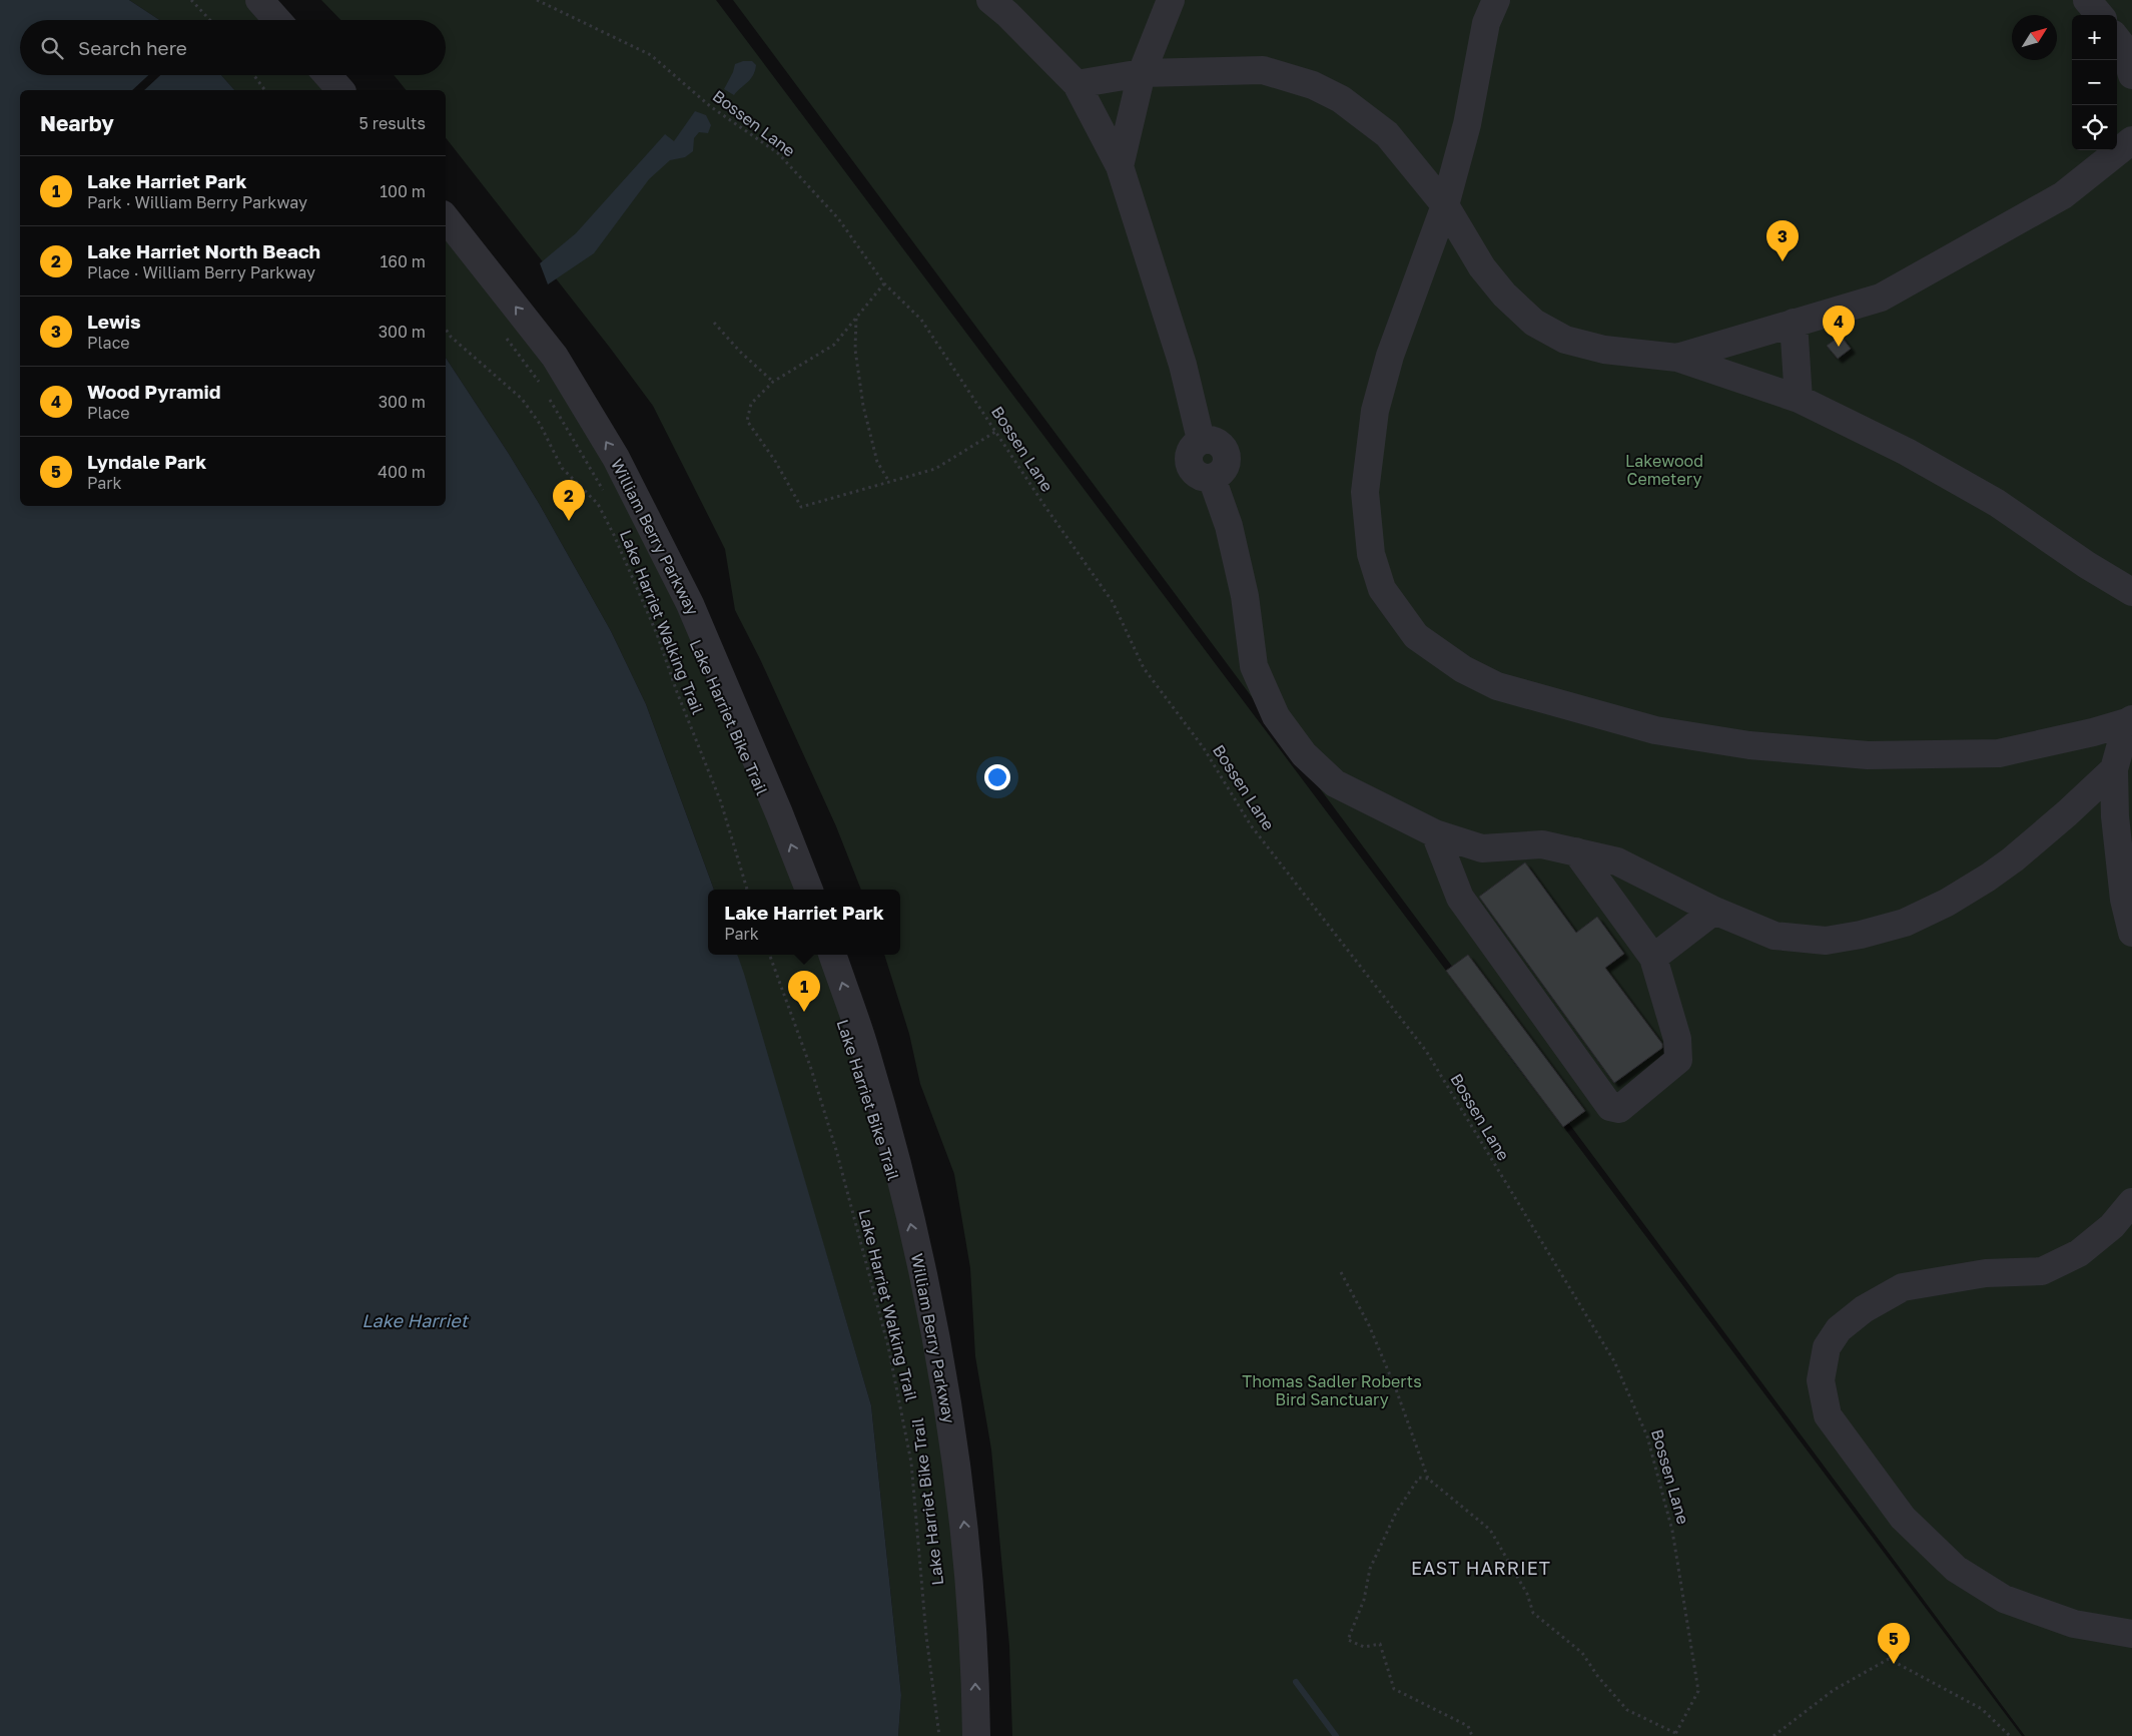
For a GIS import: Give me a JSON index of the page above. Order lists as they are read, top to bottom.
{
  "streets": {
    "street": ["William Berry Parkway"],
    "path": ["Bossen Lane", "Lake Harriet Walking Trail"]
  },
  "one_way": ["William Berry Parkway"],
  "districts": ["EAST HARRIET"],
  "water": ["Lake Harriet"],
  "parks": ["Lakewood Cemetery", "Thomas Sadler Roberts Bird Sanctuary"],
  "north": "top right",
  "page": {
    "map_buttons": ["+", "−"],
    "search": "Search here",
    "heading": ["Nearby", "5 results"],
    "list": [
      {
        "mark": "1",
        "name": "Lake Harriet Park",
        "note": "Park · William Berry Parkway",
        "value": "100 m"
      },
      {
        "mark": "2",
        "name": "Lake Harriet North Beach",
        "note": "Place · William Berry Parkway",
        "value": "160 m"
      },
      {
        "mark": "3",
        "name": "Lewis",
        "note": "Place",
        "value": "300 m"
      },
      {
        "mark": "4",
        "name": "Wood Pyramid",
        "note": "Place",
        "value": "300 m"
      },
      {
        "mark": "5",
        "name": "Lyndale Park",
        "note": "Park",
        "value": "400 m"
      }
    ],
    "pins": [
      "3",
      "4",
      "2",
      "1",
      "5"
    ],
    "popup": ["Lake Harriet Park", "Park"]
  }
}
